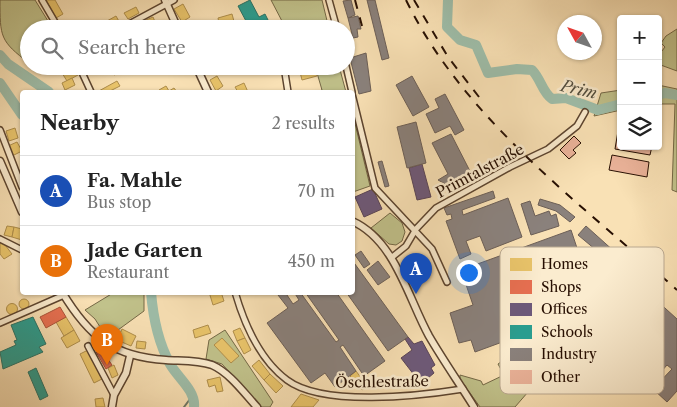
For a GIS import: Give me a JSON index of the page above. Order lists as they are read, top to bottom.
{
  "streets": {
    "street": ["Primtalstraße", "Öschlestraße"]
  },
  "water": ["Prim"],
  "legend": [
    "Homes",
    "Shops",
    "Offices",
    "Schools",
    "Industry",
    "Other"
  ],
  "north": "top left",
  "page": {
    "map_buttons": ["+", "−"],
    "search": "Search here",
    "heading": ["Nearby", "2 results"],
    "list": [
      {
        "mark": "A",
        "name": "Fa. Mahle",
        "note": "Bus stop",
        "value": "70 m"
      },
      {
        "mark": "B",
        "name": "Jade Garten",
        "note": "Restaurant",
        "value": "450 m"
      }
    ],
    "pins": ["A", "B"]
  }
}
